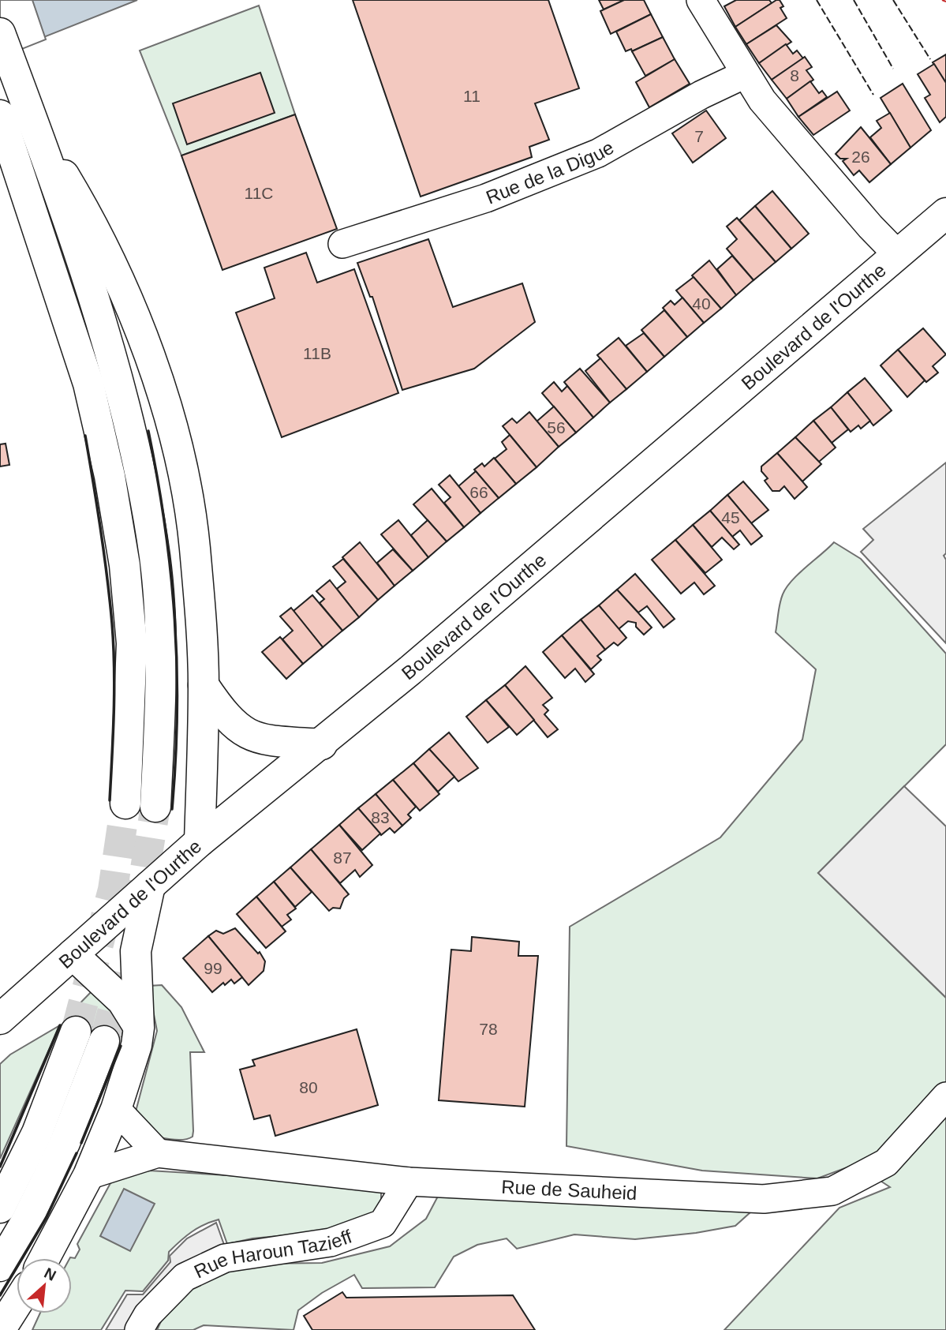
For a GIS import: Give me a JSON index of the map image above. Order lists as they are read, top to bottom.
{
  "streets": {
    "main road": ["Boulevard de l'Ourthe"],
    "street": ["Rue de la Digue", "Rue de Sauheid", "Rue Haroun Tazieff"]
  },
  "crossings": [
    ["Rue de Sauheid", "Rue Haroun Tazieff"]
  ],
  "house_numbers": [
    "8",
    "11",
    "7",
    "26",
    "11C",
    "40",
    "11B",
    "56",
    "66",
    "45",
    "83",
    "87",
    "99",
    "78",
    "80"
  ],
  "north": "top right"
}
